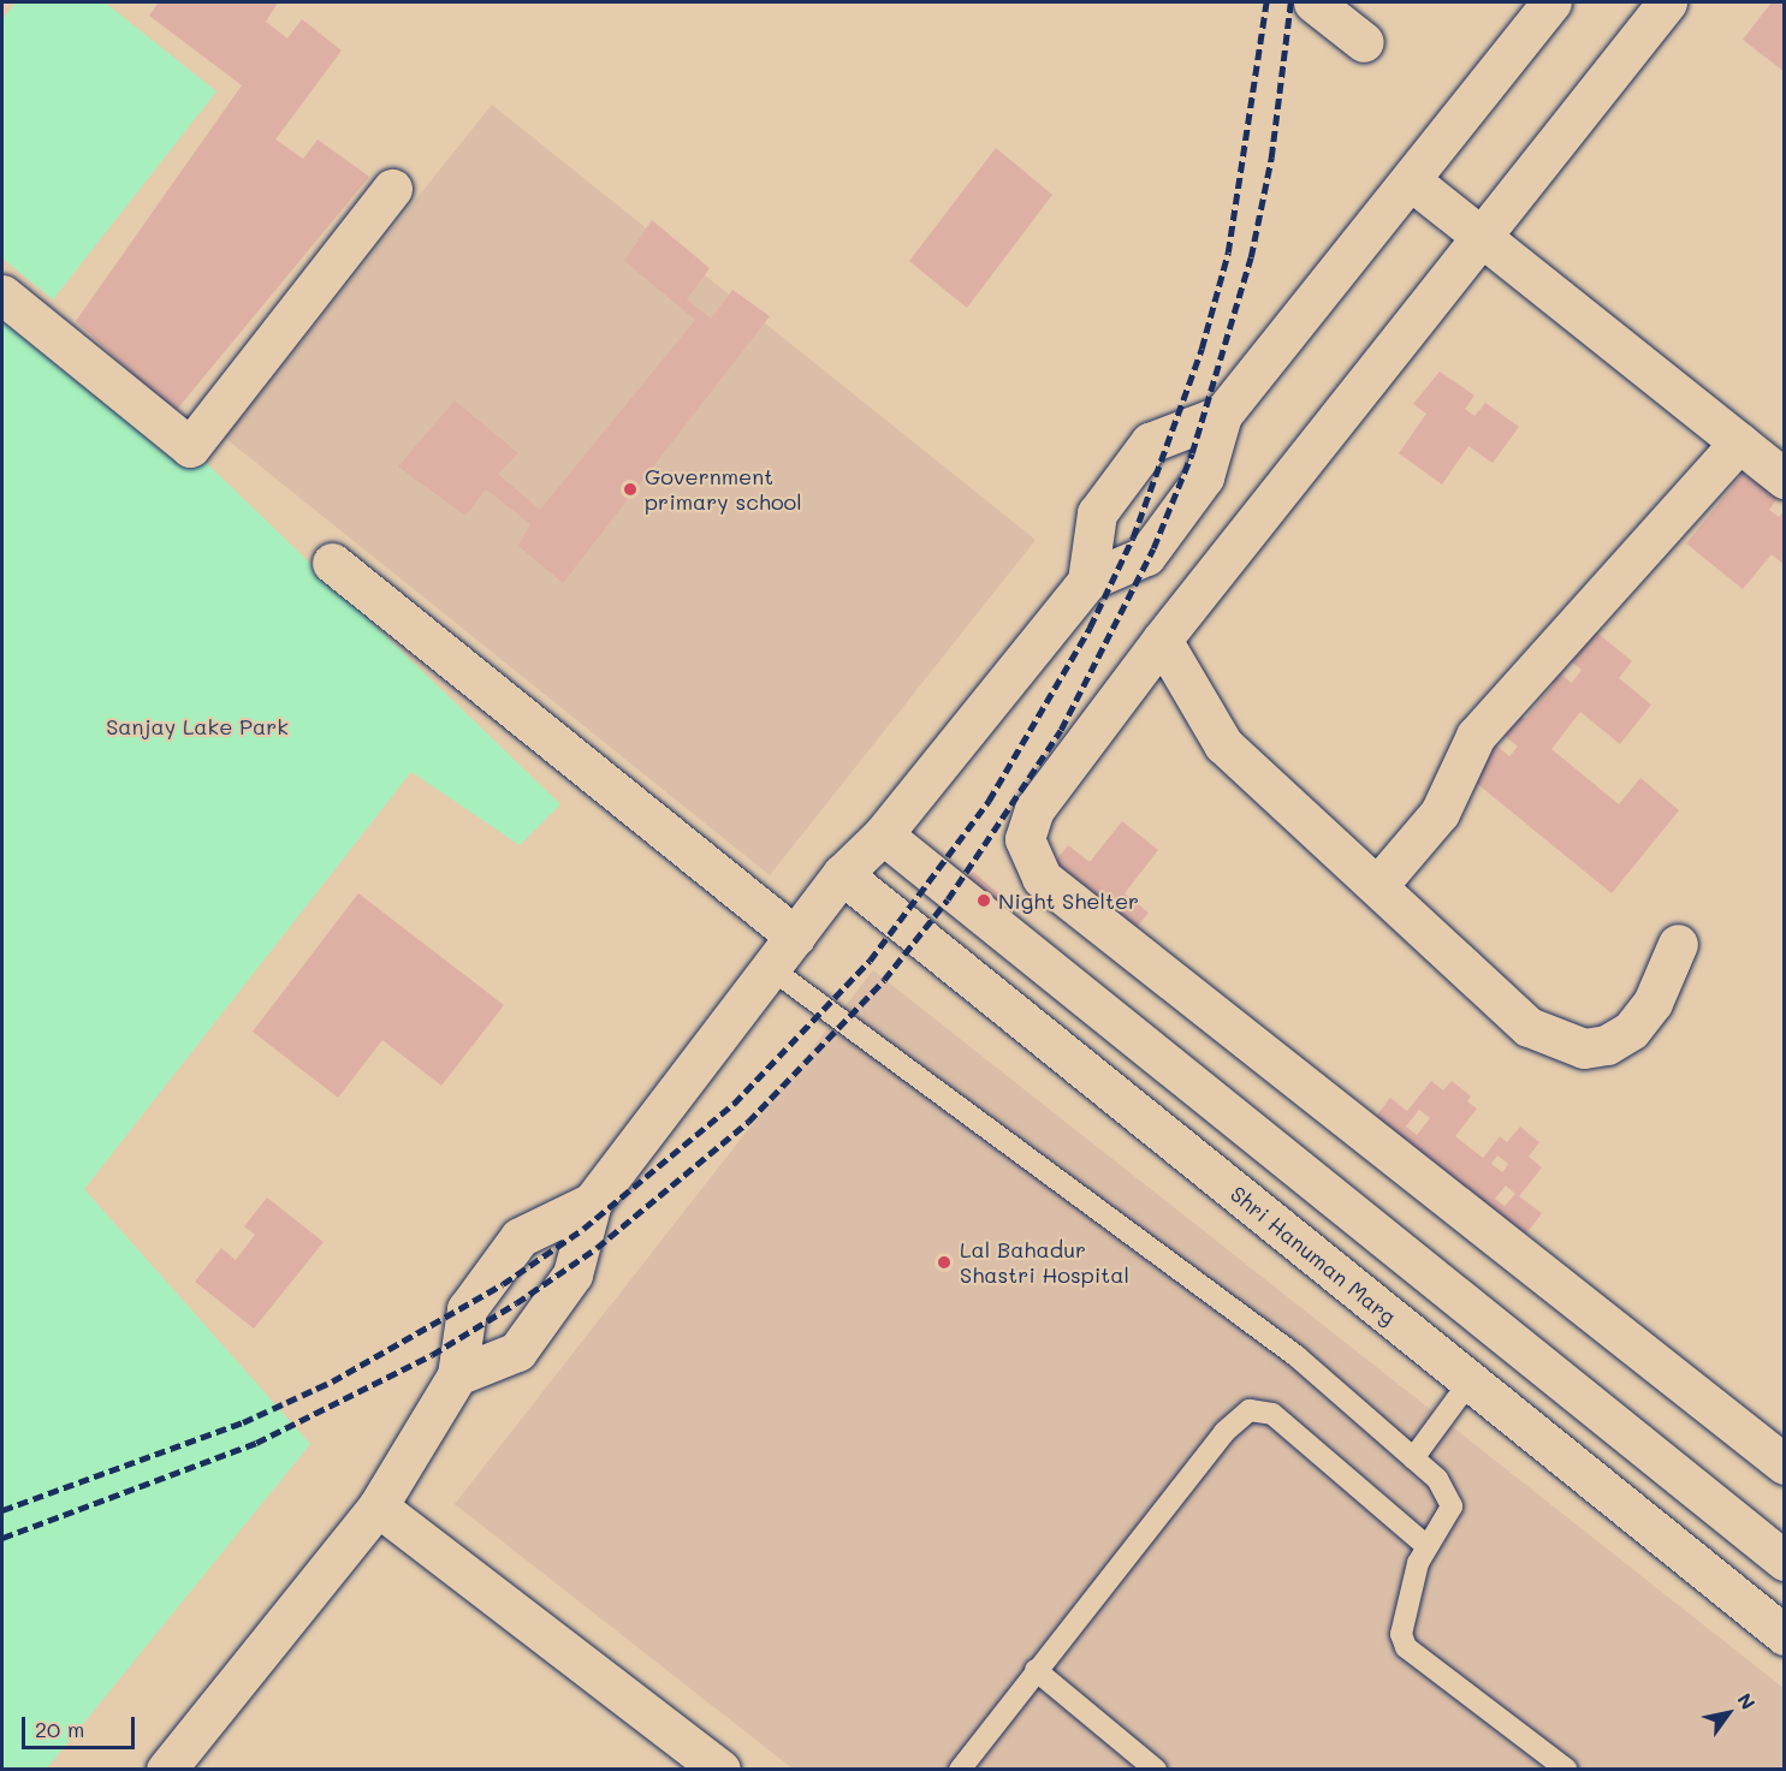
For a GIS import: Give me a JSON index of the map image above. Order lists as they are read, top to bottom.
{
  "streets": {
    "street": ["Shri Hanuman Marg"]
  },
  "parks": ["Sanjay Lake Park"],
  "places": ["Government primary school", "Night Shelter", "Lal Bahadur Shastri Hospital"],
  "scale_bar": "20 m",
  "north": "top right"
}
